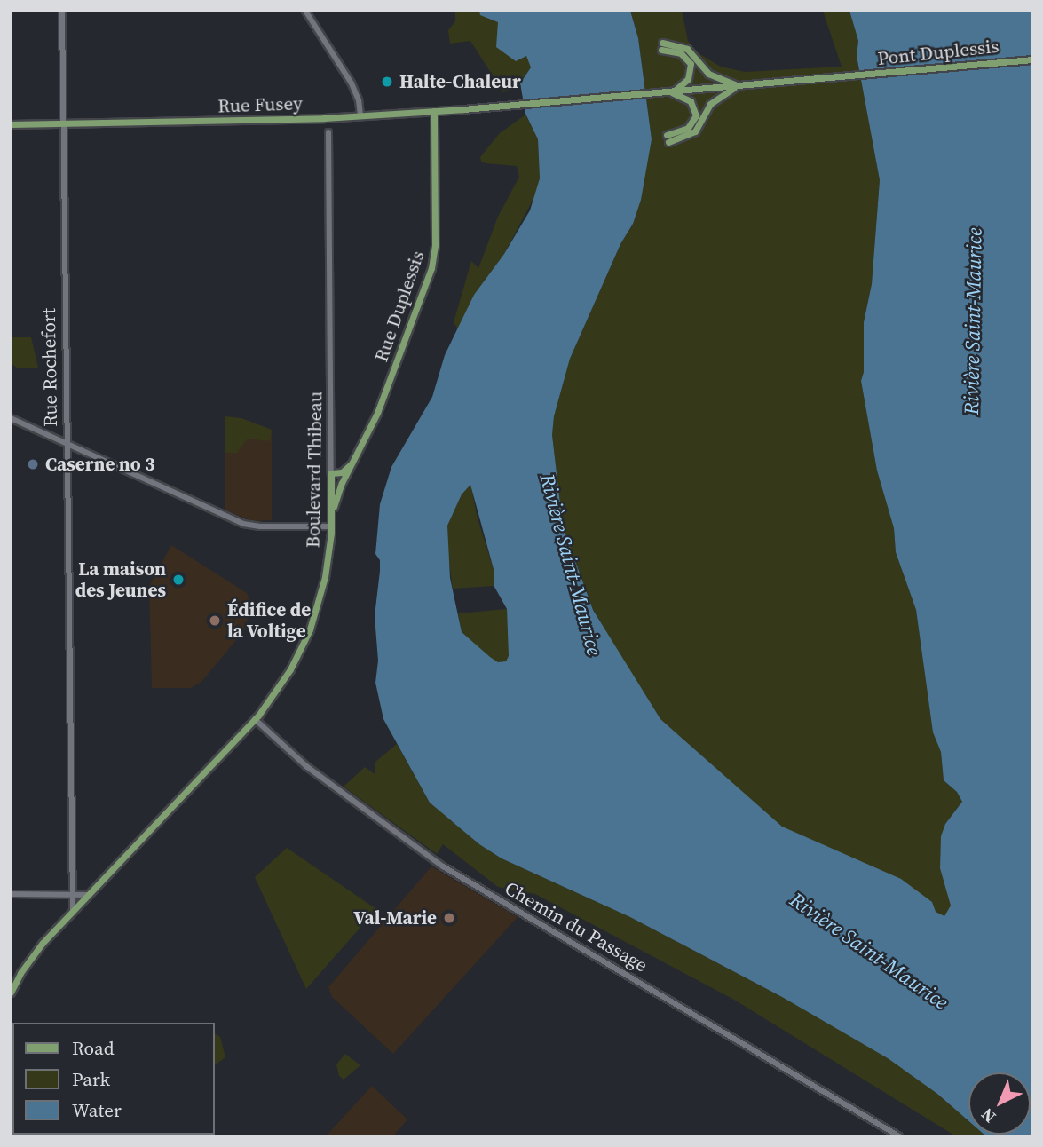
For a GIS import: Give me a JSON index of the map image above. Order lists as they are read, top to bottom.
{
  "streets": {
    "main road": [
      "Pont Duplessis",
      "Rue Fusey",
      "Rue Duplessis",
      "Boulevard Thibeau"
    ],
    "street": ["Rue Rochefort", "Chemin du Passage"]
  },
  "crossings": [
    ["Pont Duplessis", "Rue Fusey"],
    ["Rue Fusey", "Rue Duplessis"],
    ["Rue Fusey", "Rue Rochefort"],
    ["Rue Duplessis", "Boulevard Thibeau"],
    ["Rue Rochefort", "Boulevard Thibeau"],
    ["Boulevard Thibeau", "Chemin du Passage"]
  ],
  "water": ["Rivière Saint-Maurice"],
  "places": [
    "Halte-Chaleur",
    "Caserne no 3",
    "La maison des Jeunes",
    "Édifice de la Voltige",
    "Val-Marie"
  ],
  "legend": ["Road", "Park", "Water"],
  "north": "bottom left"
}
